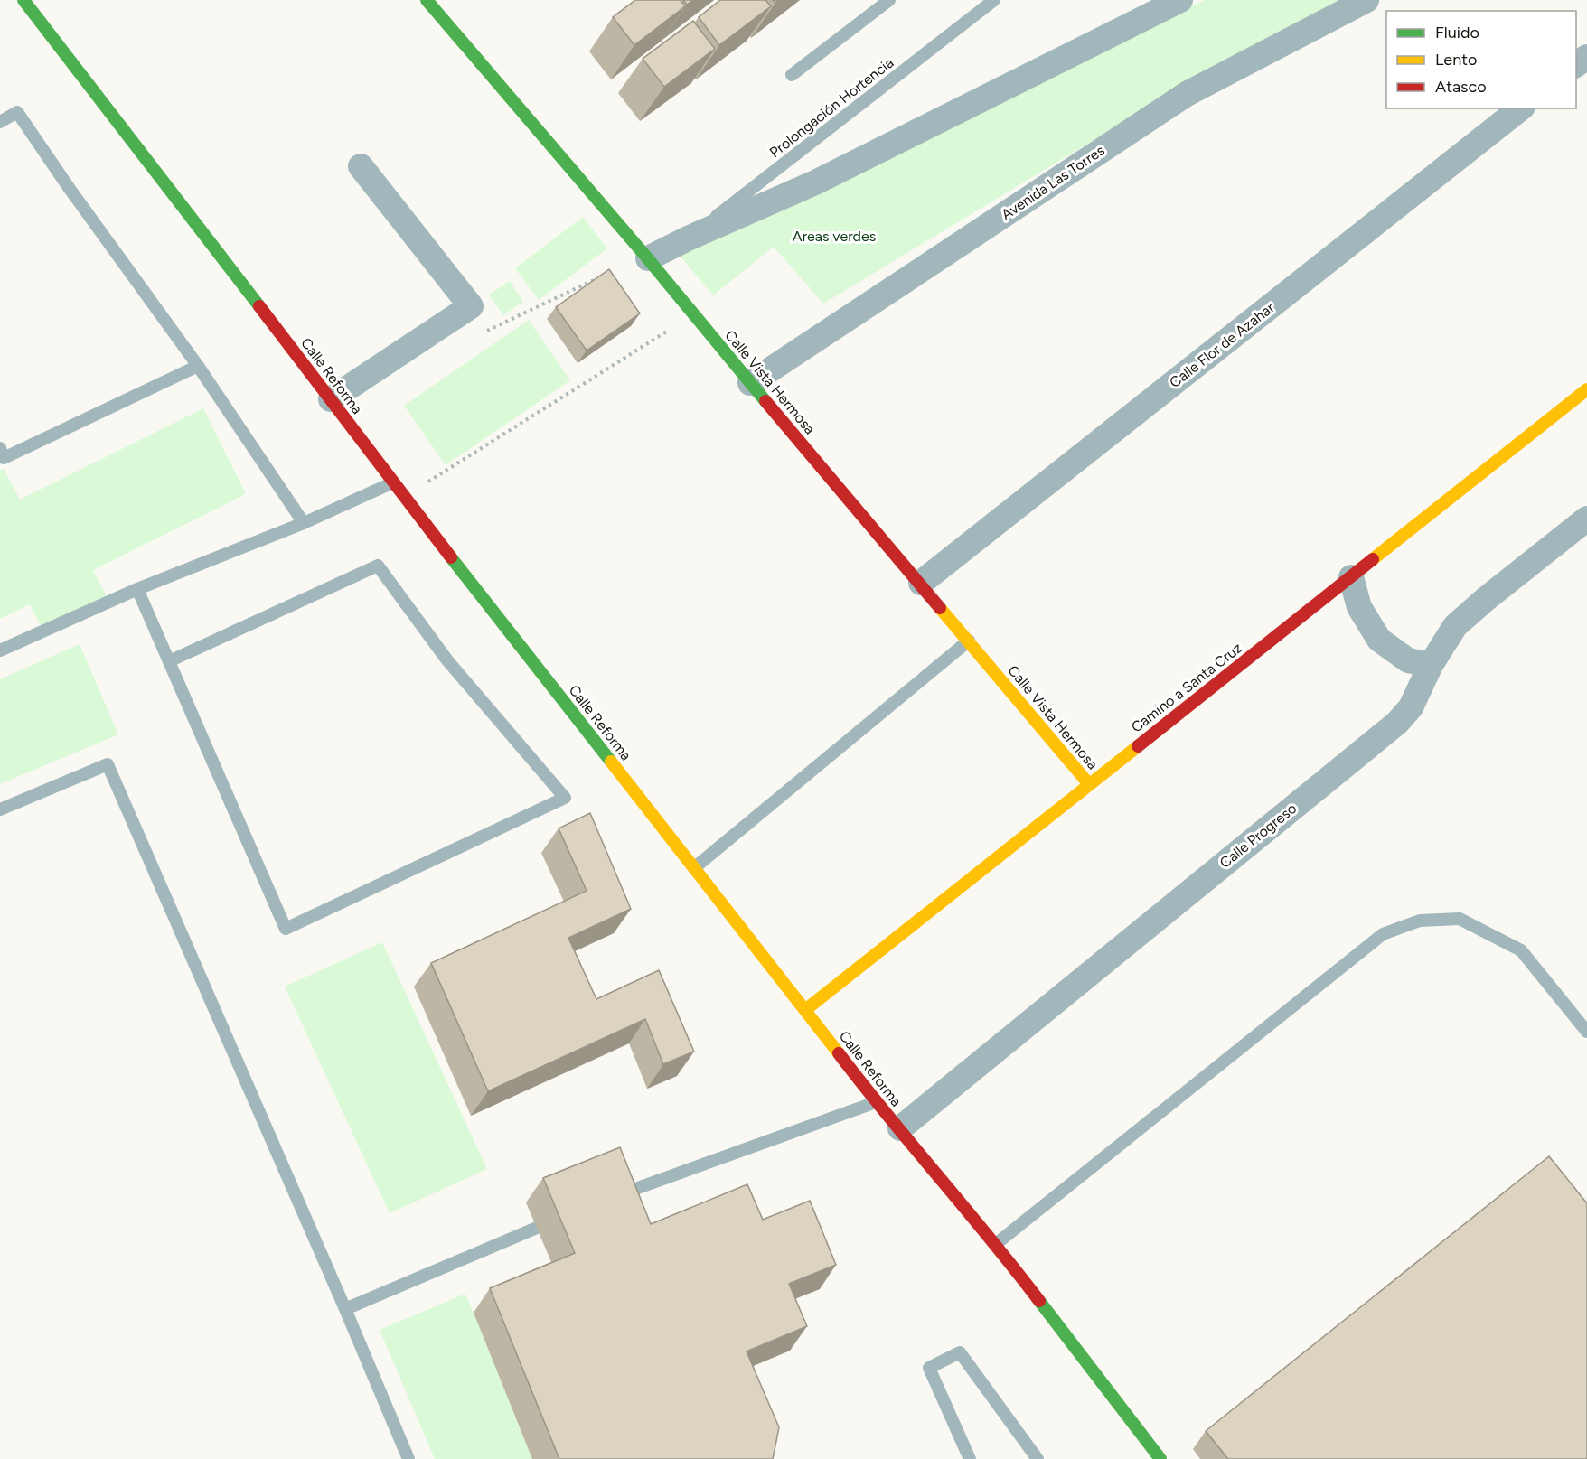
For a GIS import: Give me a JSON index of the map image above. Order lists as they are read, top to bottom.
{
  "streets": {
    "street": [
      "Avenida Las Torres",
      "Calle Flor de Azahar",
      "Calle Reforma",
      "Calle Vista Hermosa",
      "Camino a Santa Cruz",
      "Calle Progreso"
    ],
    "lane": ["Prolongación Hortencia"]
  },
  "crossings": [
    ["Avenida Las Torres", "Calle Vista Hermosa"],
    ["Calle Flor de Azahar", "Calle Vista Hermosa"],
    ["Calle Reforma", "Camino a Santa Cruz"],
    ["Calle Reforma", "Calle Progreso"],
    ["Calle Vista Hermosa", "Camino a Santa Cruz"]
  ],
  "parks": ["Areas verdes"],
  "legend": ["Fluido", "Lento", "Atasco"]
}
